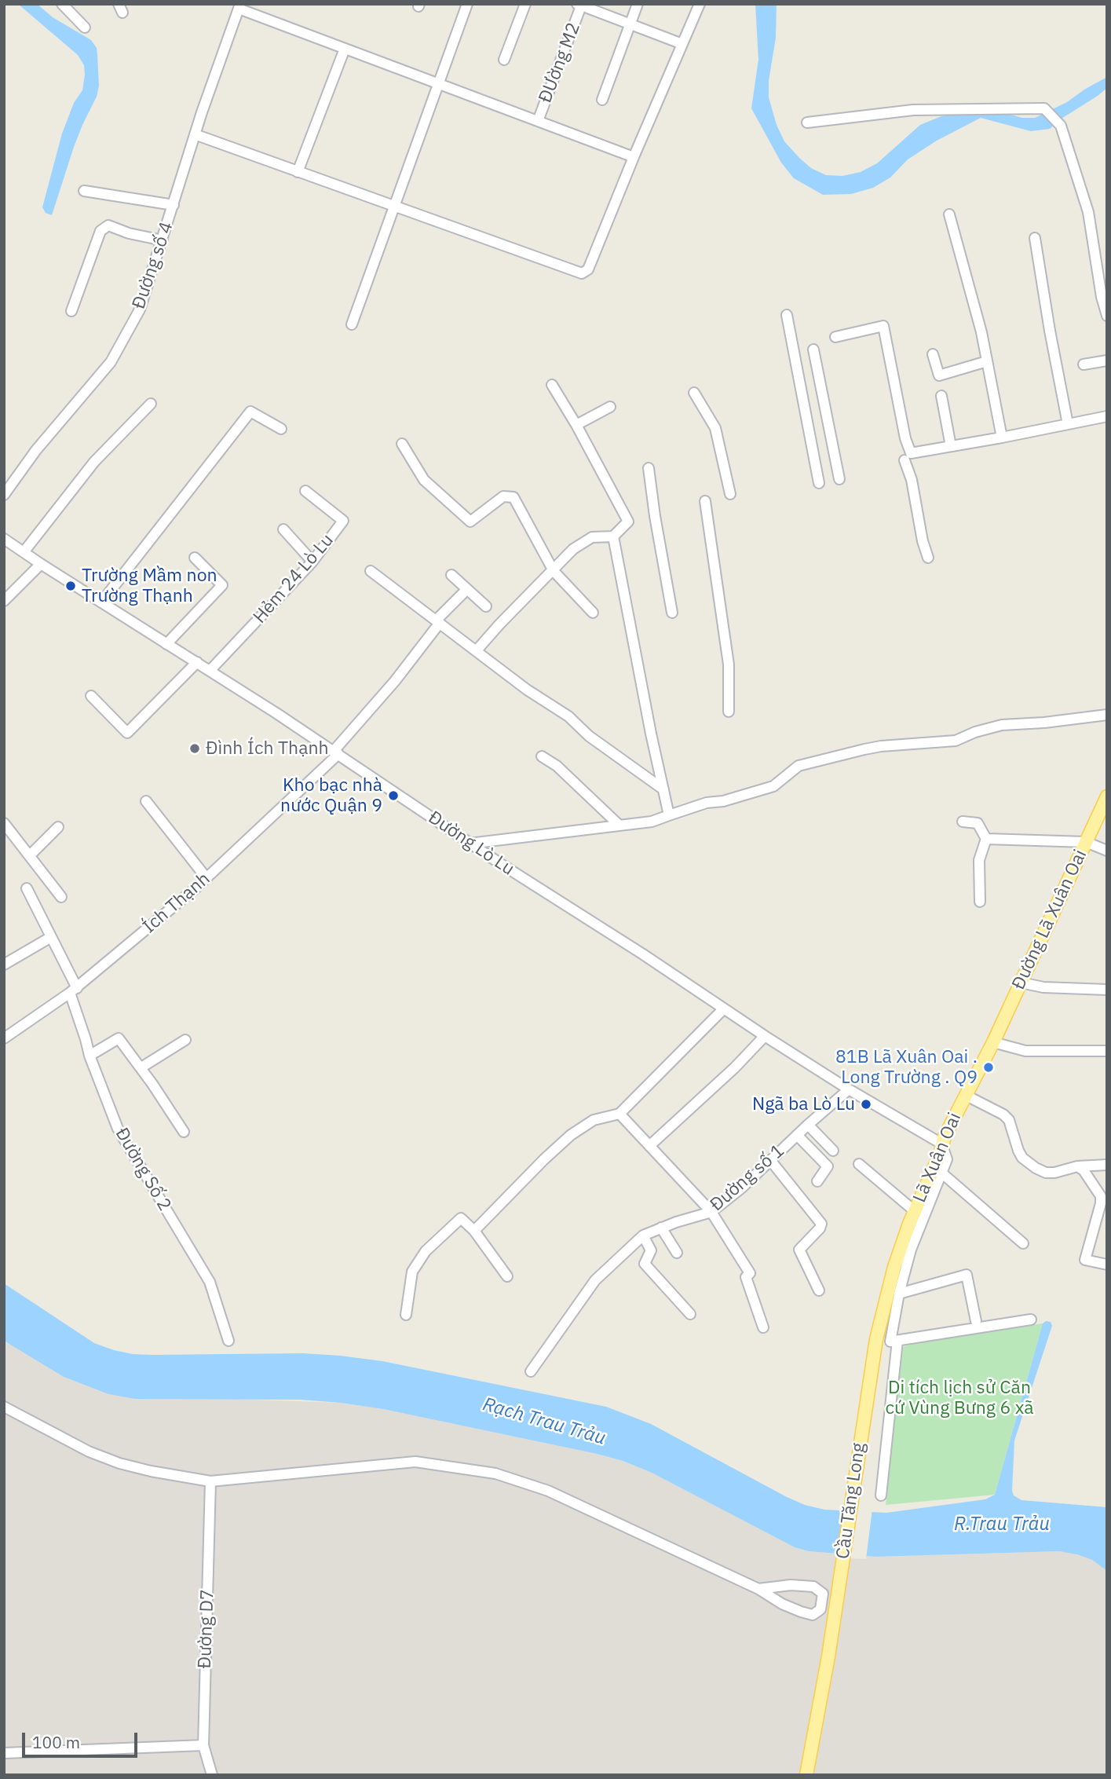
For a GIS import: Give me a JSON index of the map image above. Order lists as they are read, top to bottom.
{
  "streets": {
    "main road": ["Đường Lã Xuân Oai", "Lã Xuân Oai", "Cầu Tăng Long"],
    "street": [
      "ĐƯờng M2",
      "Đường số 4",
      "Hẻm 24 Lò Lu",
      "Đường Lò Lu",
      "Ích Thạnh",
      "Đường Số 2",
      "Đường số 1",
      "Đường D7"
    ]
  },
  "crossings": [
    ["Hẻm 24 Lò Lu", "Đường Lò Lu"],
    ["Đường Lò Lu", "Ích Thạnh"],
    ["Đường Lò Lu", "Lã Xuân Oai"],
    ["Đường Lò Lu", "Đường số 1"],
    ["Ích Thạnh", "Đường Số 2"],
    ["Đường Lã Xuân Oai", "Lã Xuân Oai"],
    ["Lã Xuân Oai", "Cầu Tăng Long"]
  ],
  "water": ["Rạch Trau Trảu", "R.Trau Trảu"],
  "parks": ["Di tích lịch sử Căn cứ Vùng Bưng 6 xã"],
  "places": [
    "Trường Mầm non Trường Thạnh",
    "Đình Ích Thạnh",
    "Kho bạc nhà nước Quận 9",
    "81B Lã Xuân Oai . Long Trường . Q9",
    "Ngã ba Lò Lu"
  ],
  "scale_bar": "100 m"
}
